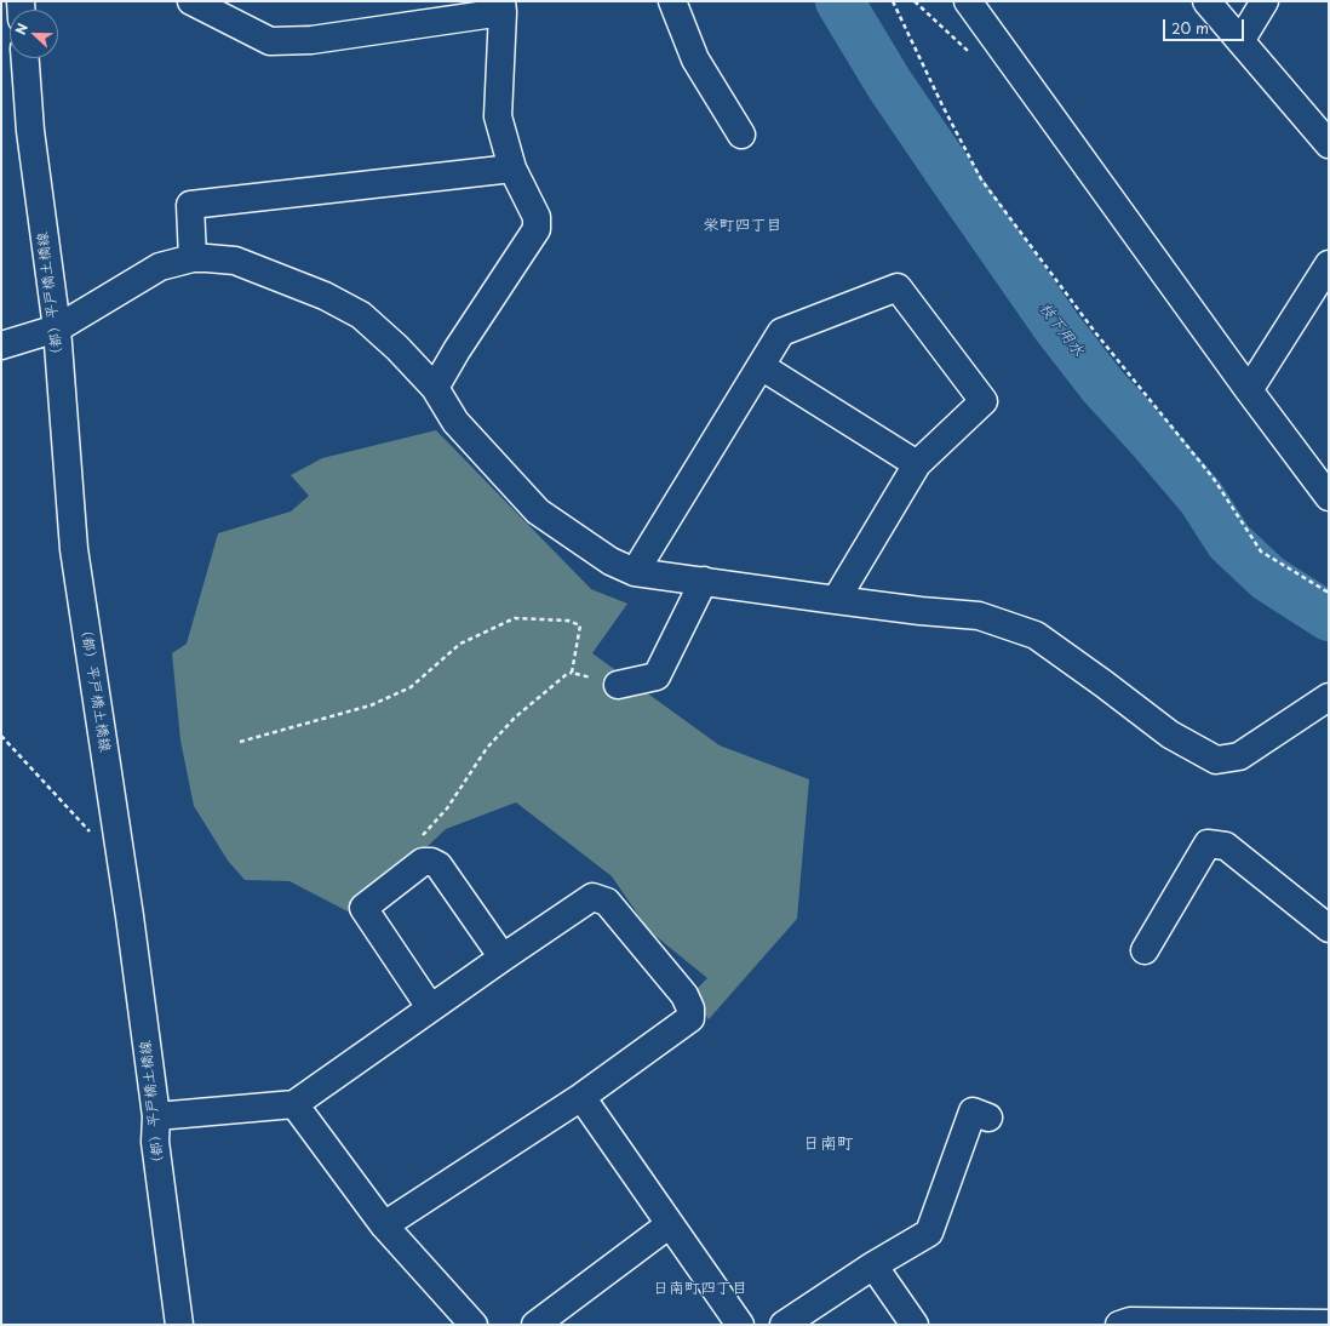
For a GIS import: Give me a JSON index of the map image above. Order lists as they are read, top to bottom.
{
  "streets": {
    "street": ["（都）平戸橋土橋線"]
  },
  "districts": ["栄町四丁目", "日南町", "日南町四丁目"],
  "water": ["枝下用水"],
  "scale_bar": "20 m",
  "north": "left"
}
